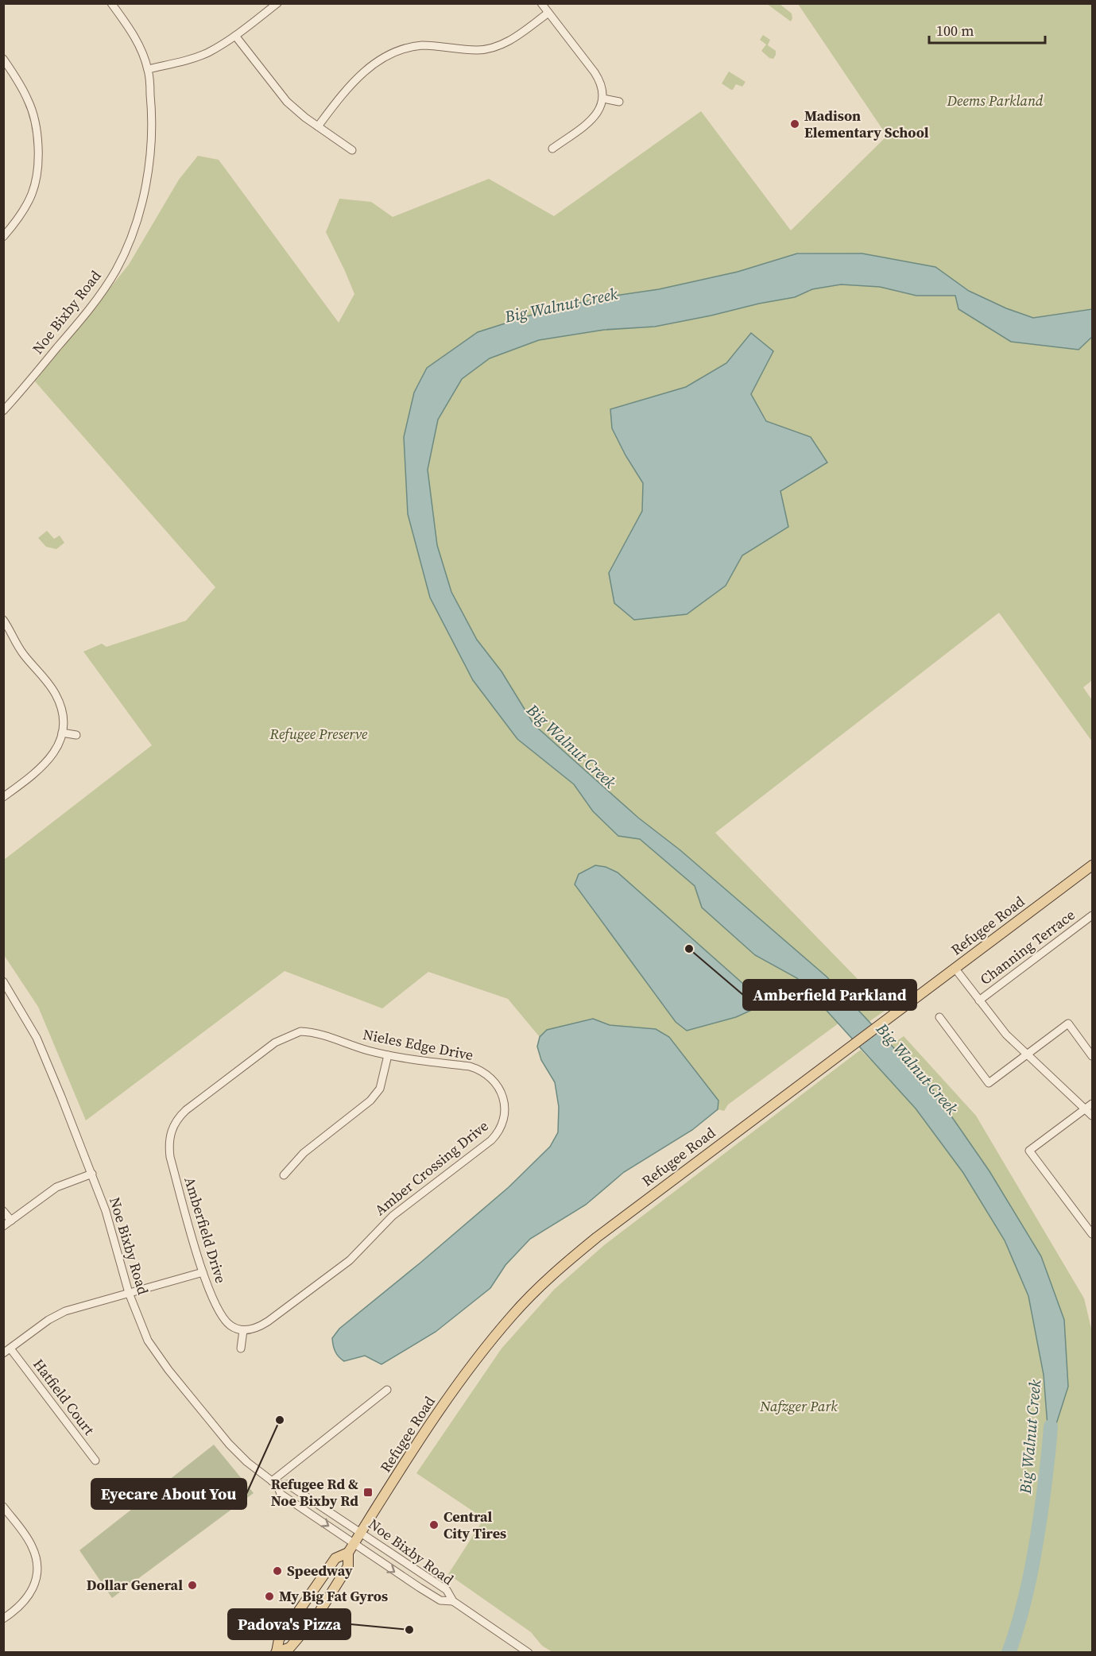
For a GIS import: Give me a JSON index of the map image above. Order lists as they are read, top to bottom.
{
  "streets": {
    "main road": ["Refugee Road"],
    "street": [
      "Noe Bixby Road",
      "Channing Terrace",
      "Nieles Edge Drive",
      "Amber Crossing Drive",
      "Amberfield Drive",
      "Hatfield Court"
    ]
  },
  "crossings": [
    ["Noe Bixby Road", "Refugee Road"],
    ["Nieles Edge Drive", "Amber Crossing Drive"],
    ["Nieles Edge Drive", "Amberfield Drive"],
    ["Amber Crossing Drive", "Amberfield Drive"]
  ],
  "water": ["Big Walnut Creek"],
  "parks": ["Deems Parkland", "Refugee Preserve", "Nafzger Park"],
  "places": {
    "other": [
      "Madison Elementary School",
      "Amberfield Parkland",
      "Eyecare About You",
      "Central City Tires",
      "Speedway",
      "Dollar General",
      "My Big Fat Gyros",
      "Padova's Pizza"
    ],
    "transit": ["Refugee Rd & Noe Bixby Rd"]
  },
  "scale_bar": "100 m"
}
